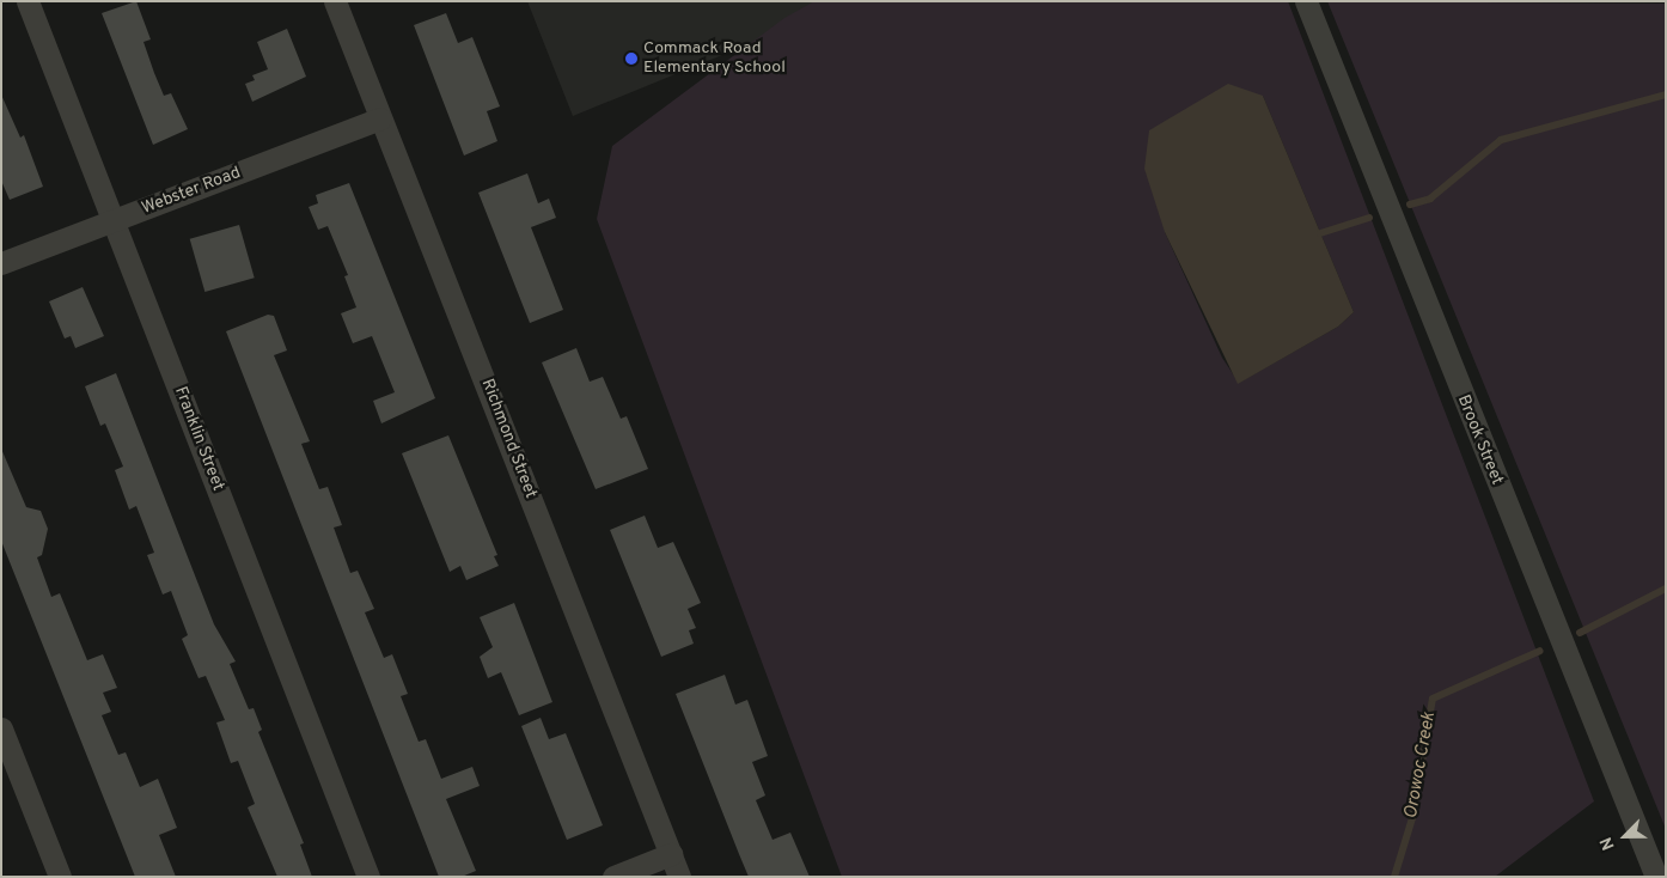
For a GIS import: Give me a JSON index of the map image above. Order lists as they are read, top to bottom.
{
  "streets": {
    "street": [
      "Webster Road",
      "Franklin Street",
      "Richmond Street",
      "Brook Street"
    ]
  },
  "crossings": [
    ["Webster Road", "Franklin Street"],
    ["Webster Road", "Richmond Street"]
  ],
  "water": ["Orowoc Creek"],
  "places": ["Commack Road Elementary School"],
  "north": "bottom left"
}
